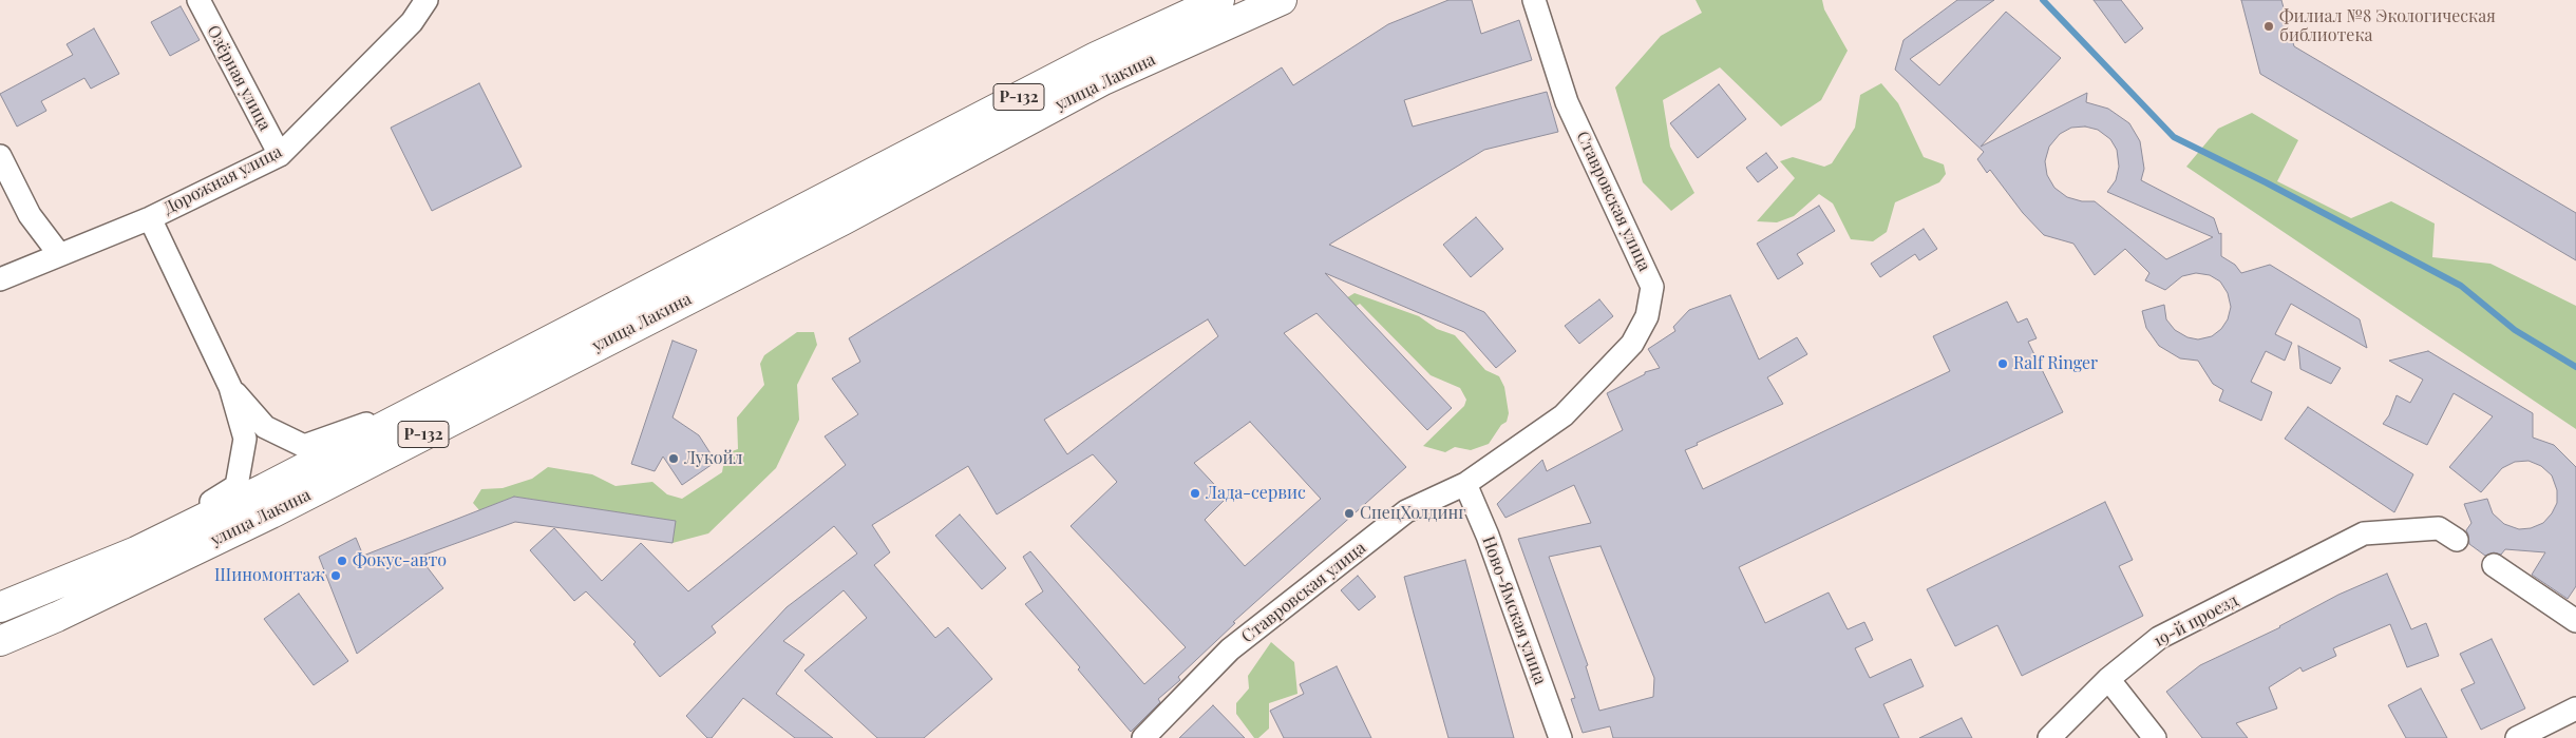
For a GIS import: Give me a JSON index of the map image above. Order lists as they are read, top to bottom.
{
  "streets": {
    "highway": ["улица Лакина", "Р-132"],
    "street": [
      "Озёрная улица",
      "Дорожная улица",
      "Ставровская улица",
      "Ново-Ямская улица",
      "19-й проезд"
    ]
  },
  "crossings": [
    ["Озёрная улица", "Дорожная улица"],
    ["Ставровская улица", "Ново-Ямская улица"]
  ],
  "places": [
    "Филиал №8 Экологическая библиотека",
    "Ralf Ringer",
    "Лукойл",
    "Лада-сервис",
    "СпецХолдинг",
    "Фокус-авто",
    "Шиномонтаж"
  ]
}
